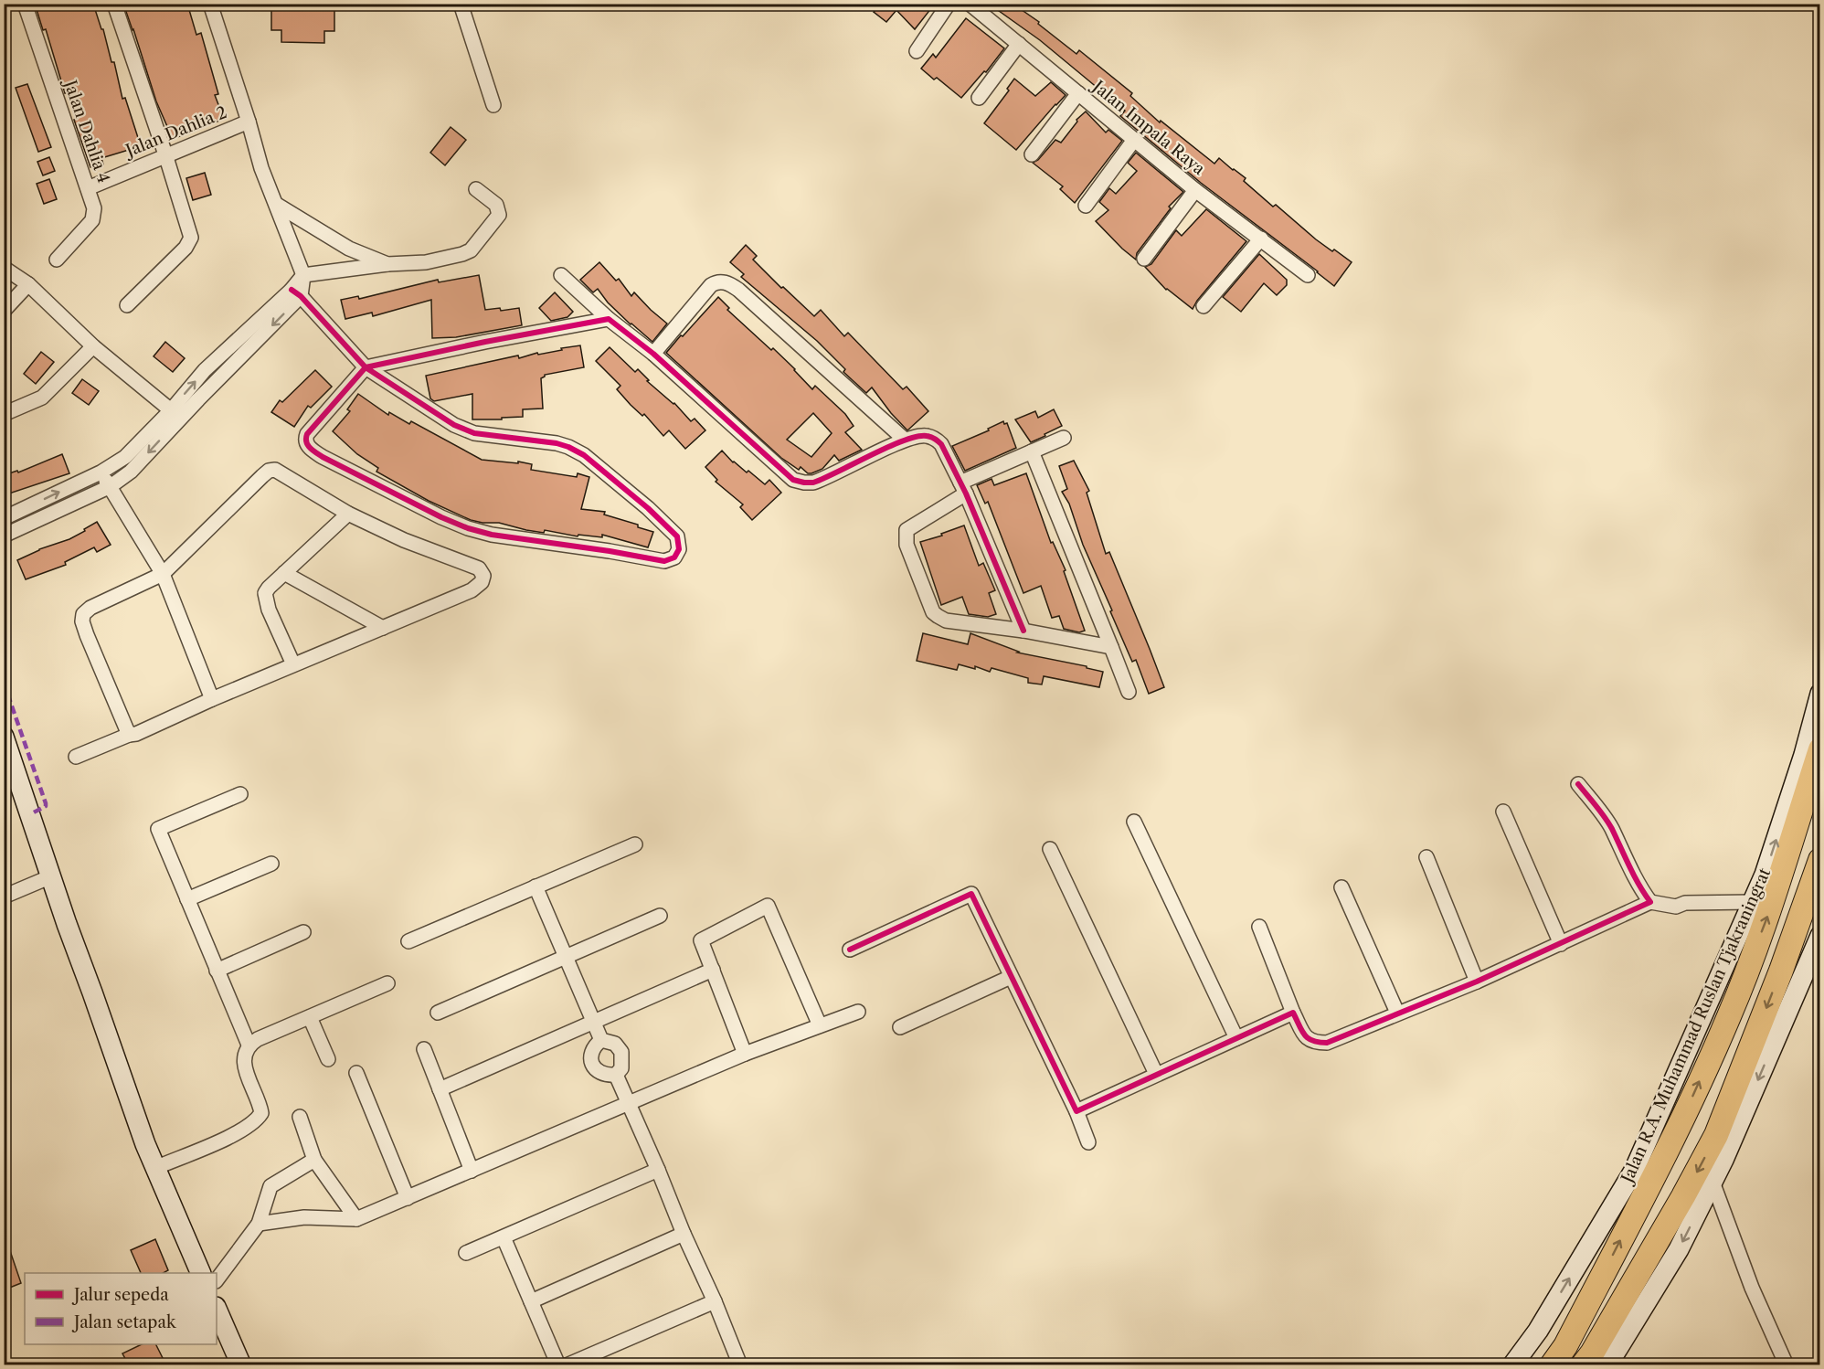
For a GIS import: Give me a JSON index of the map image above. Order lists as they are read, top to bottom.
{
  "streets": {
    "highway": ["Jalan R.A. Muhammad Ruslan Tjakraningrat"],
    "street": ["Jalan Impala Raya", "Jalan Dahlia 4", "Jalan Dahlia 2"]
  },
  "crossings": [
    ["Jalan Dahlia 4", "Jalan Dahlia 2"]
  ],
  "legend": ["Jalur sepeda", "Jalan setapak"]
}
